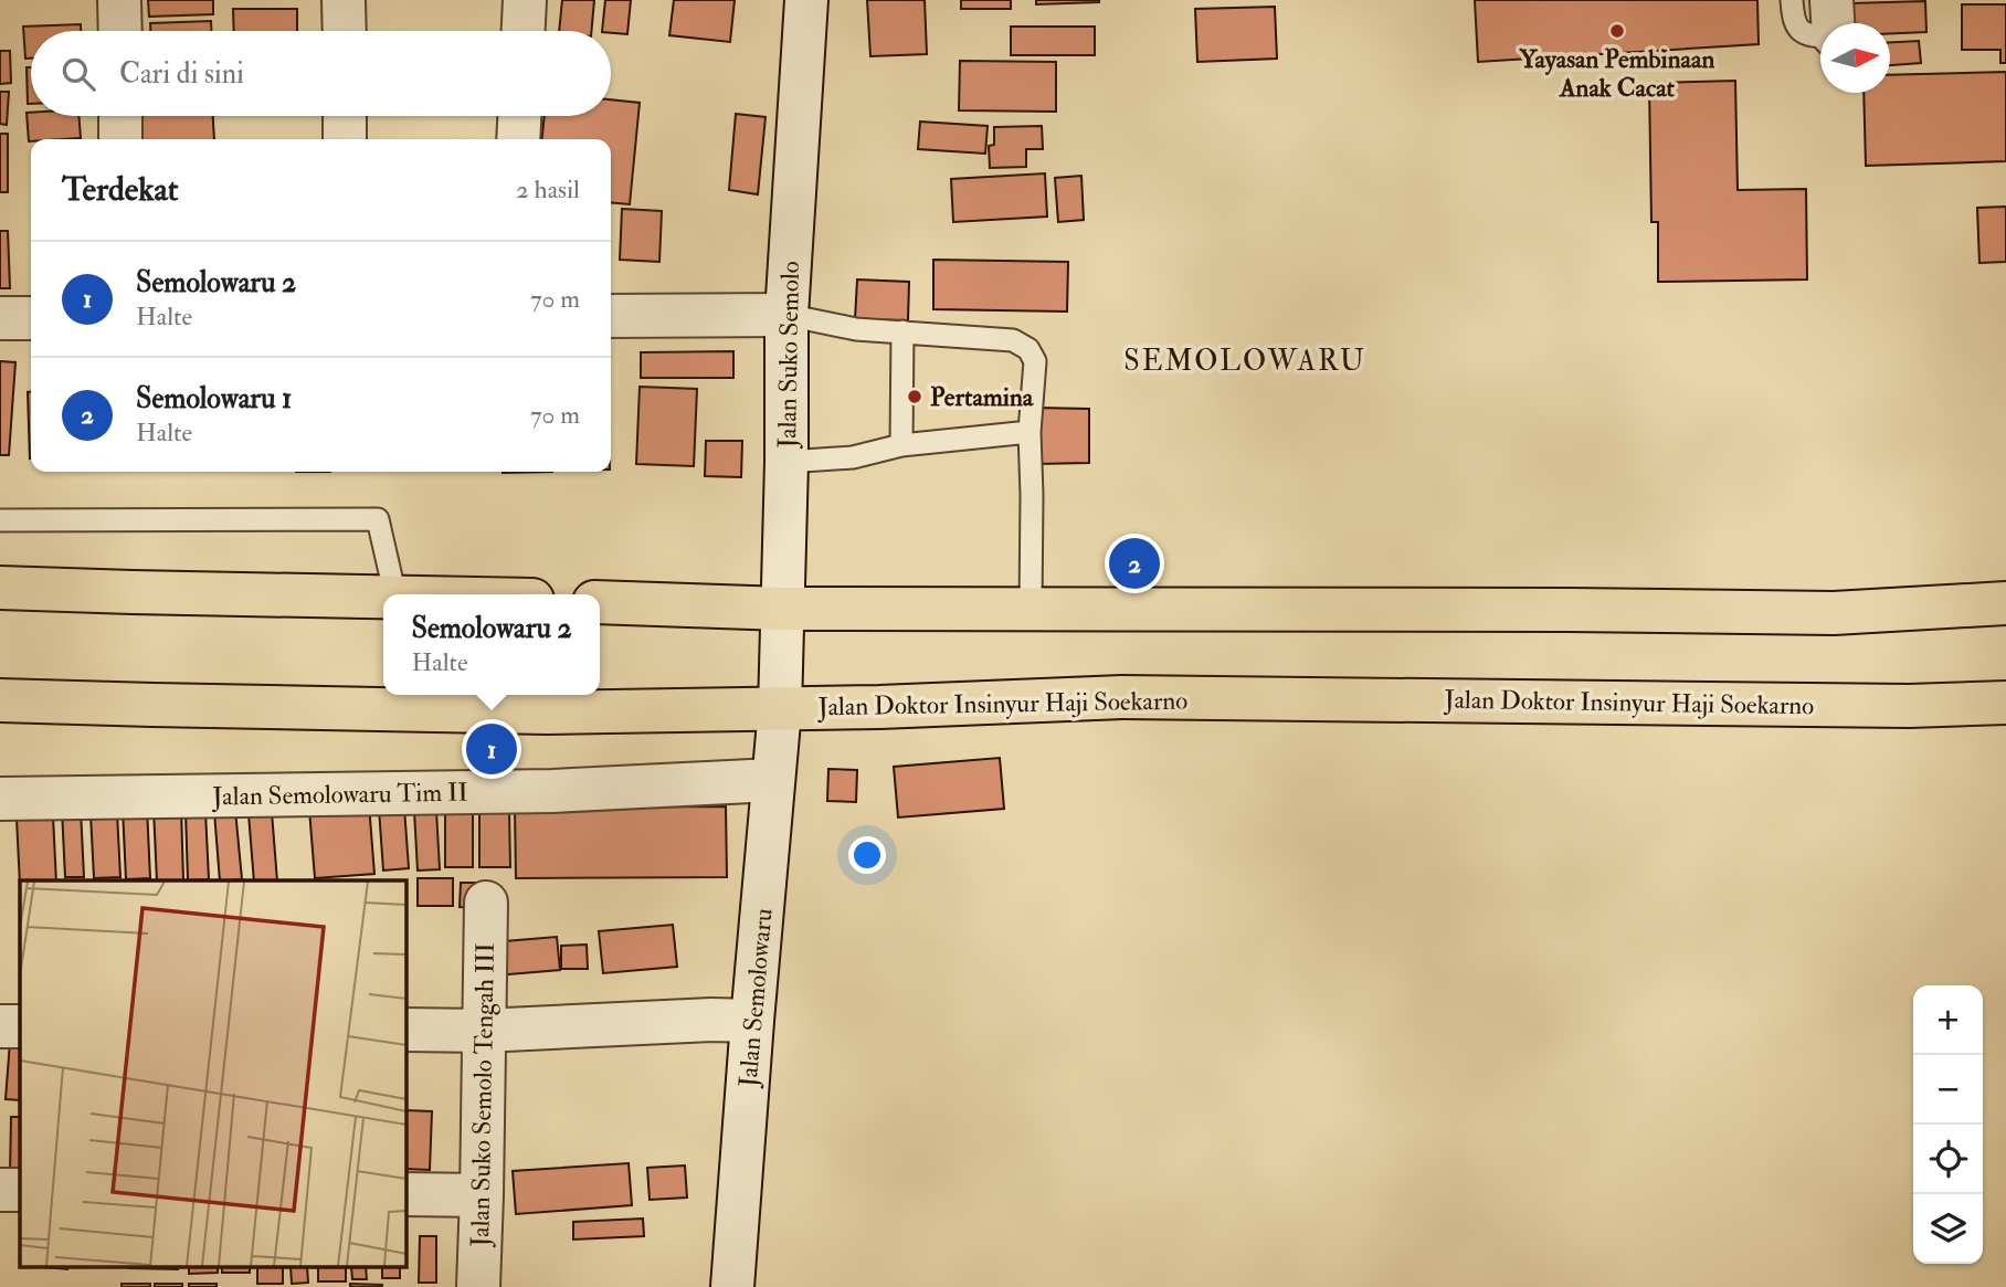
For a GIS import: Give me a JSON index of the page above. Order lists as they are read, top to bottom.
{
  "streets": {
    "main road": ["Jalan Doktor Insinyur Haji Soekarno"],
    "street": [
      "Jalan Suko Semolo",
      "Jalan Semolowaru Tim II",
      "Jalan Semolowaru",
      "Jalan Suko Semolo Tengah III"
    ]
  },
  "crossings": [
    ["Jalan Suko Semolo", "Jalan Doktor Insinyur Haji Soekarno"],
    ["Jalan Suko Semolo", "Jalan Semolowaru"],
    ["Jalan Doktor Insinyur Haji Soekarno", "Jalan Semolowaru"],
    ["Jalan Semolowaru Tim II", "Jalan Semolowaru"]
  ],
  "districts": ["SEMOLOWARU"],
  "places": ["Yayasan Pembinaan Anak Cacat", "Pertamina"],
  "north": "right",
  "page": {
    "search": "Cari di sini",
    "heading": ["Terdekat", "2 hasil"],
    "list": [
      {
        "mark": "1",
        "name": "Semolowaru 2",
        "note": "Halte",
        "value": "70 m"
      },
      {
        "mark": "2",
        "name": "Semolowaru 1",
        "note": "Halte",
        "value": "70 m"
      }
    ],
    "pins": ["2", "1"],
    "popup": ["Semolowaru 2", "Halte"],
    "map_buttons": ["+", "−"]
  }
}
